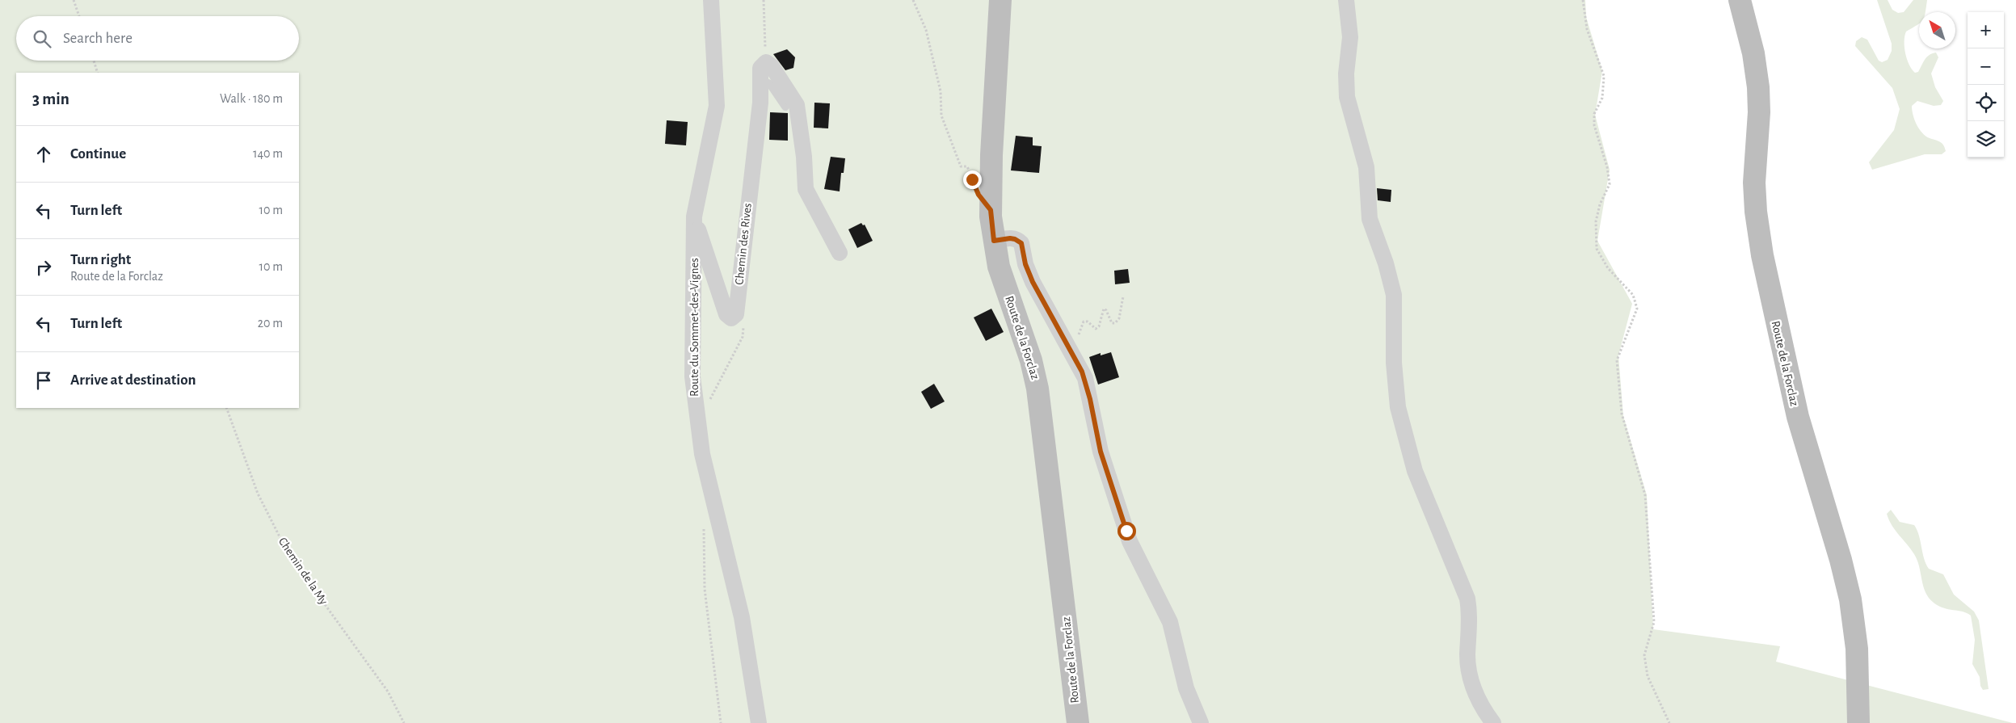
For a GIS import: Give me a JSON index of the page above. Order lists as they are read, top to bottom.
{
  "streets": {
    "main road": ["Route de la Forclaz"],
    "street": ["Chemin des Rives", "Route du Sommet-des-Vignes"],
    "path": ["Chemin de la My"]
  },
  "crossings": [
    ["Chemin des Rives", "Route du Sommet-des-Vignes"]
  ],
  "north": "top left",
  "page": {
    "map_buttons": ["+", "−"],
    "search": "Search here",
    "heading": ["3 min", "Walk · 180 m"],
    "list": [
      ["Continue", "140 m"],
      ["Turn left", "10 m"],
      ["Turn right", "Route de la Forclaz", "10 m"],
      ["Turn left", "20 m"],
      "Arrive at destination"
    ]
  }
}
